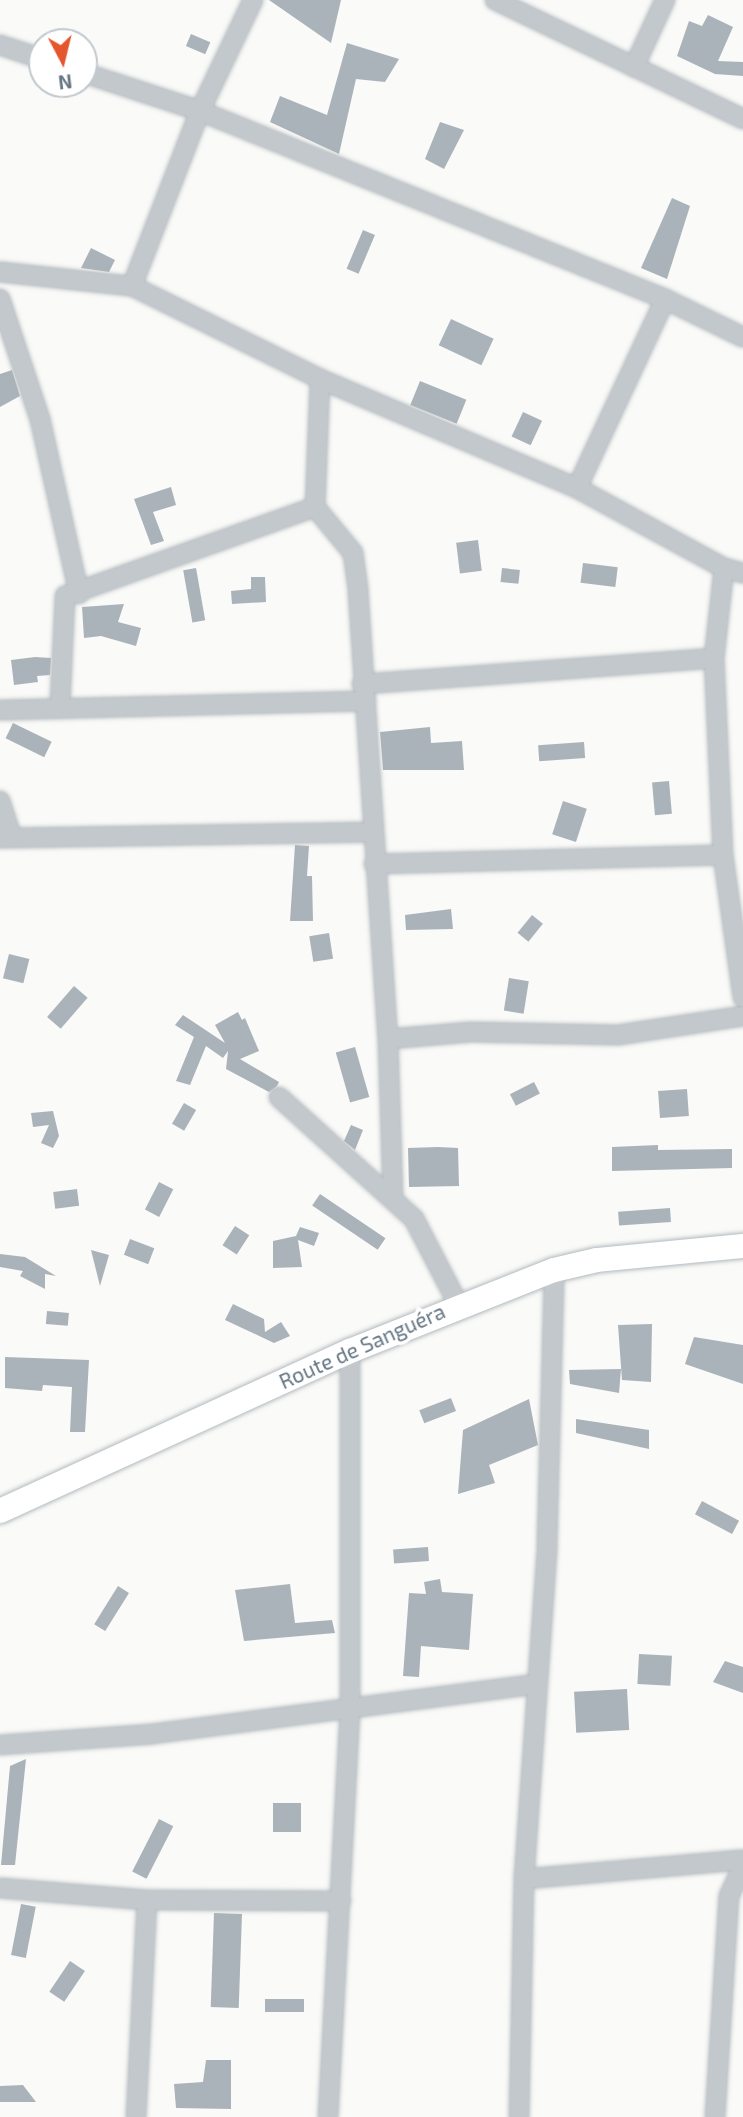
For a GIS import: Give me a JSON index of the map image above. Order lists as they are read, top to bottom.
{
  "streets": {
    "street": ["Route de Sanguéra"]
  },
  "north": "bottom"
}
